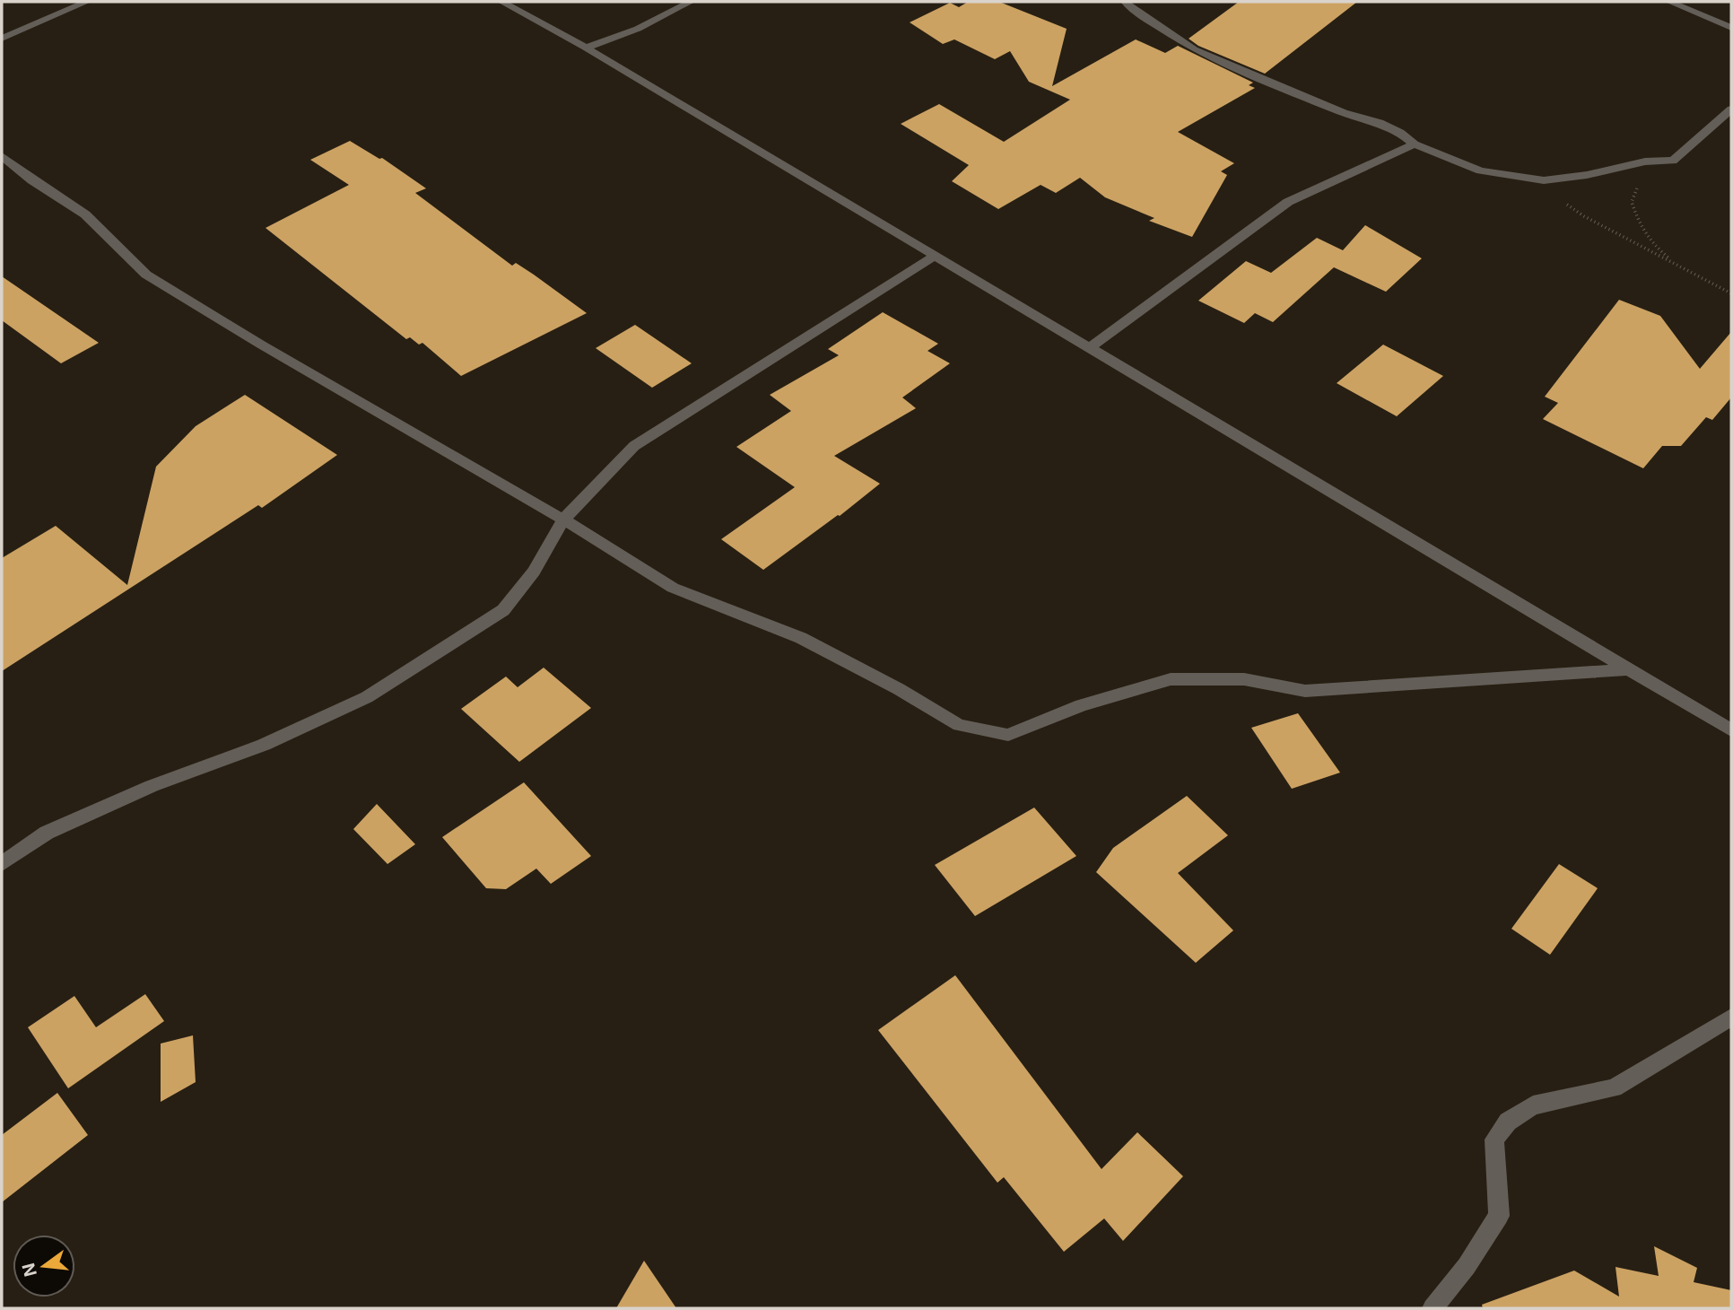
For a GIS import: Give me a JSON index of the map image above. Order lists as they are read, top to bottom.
{
  "north": "left"
}
